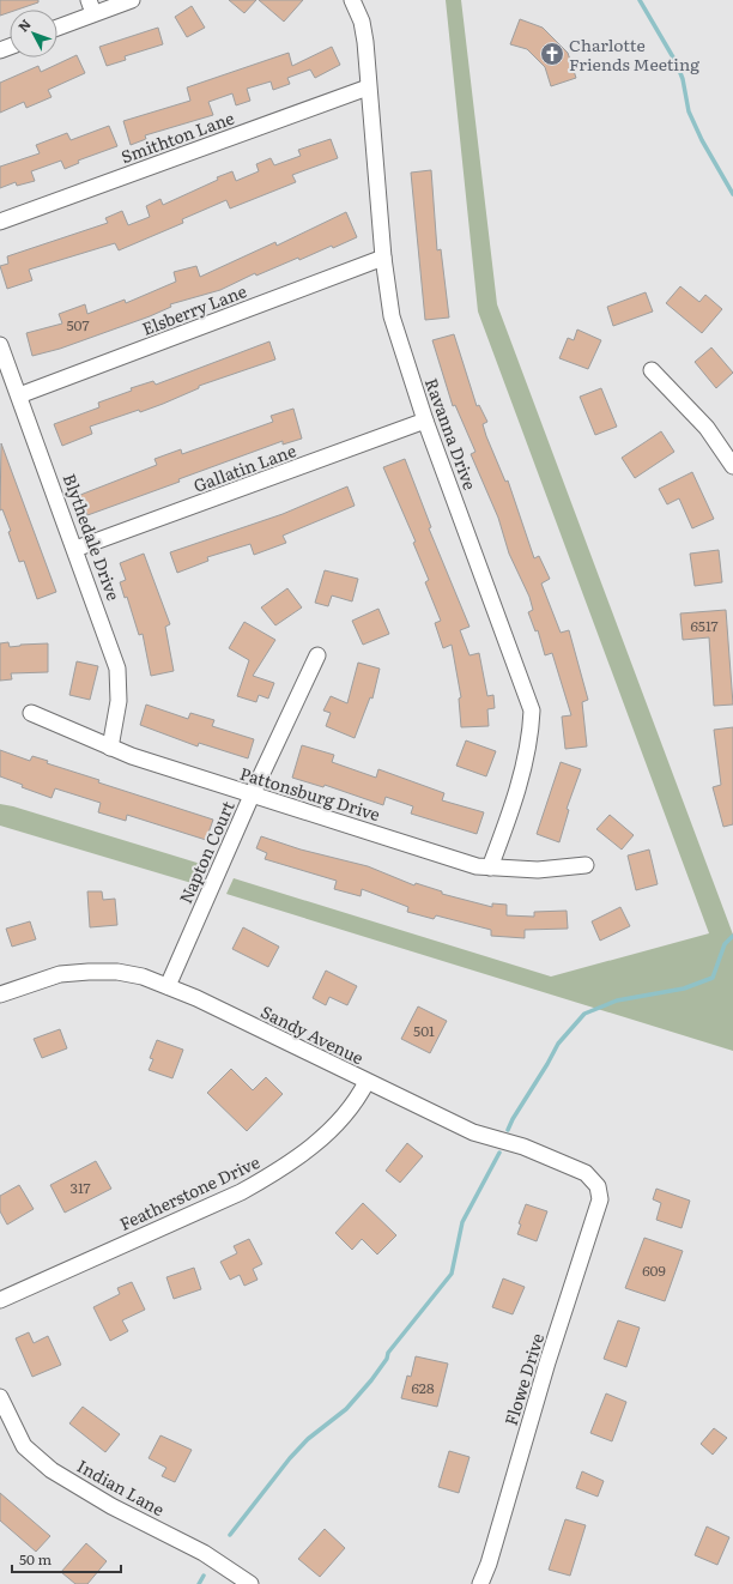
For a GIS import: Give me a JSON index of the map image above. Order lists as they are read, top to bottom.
{
  "streets": {
    "street": [
      "Smithton Lane",
      "Elsberry Lane",
      "Ravanna Drive",
      "Gallatin Lane",
      "Blythedale Drive",
      "Pattonsburg Drive",
      "Napton Court",
      "Sandy Avenue",
      "Featherstone Drive",
      "Flowe Drive",
      "Indian Lane"
    ]
  },
  "crossings": [
    ["Smithton Lane", "Ravanna Drive"],
    ["Elsberry Lane", "Ravanna Drive"],
    ["Elsberry Lane", "Blythedale Drive"],
    ["Ravanna Drive", "Gallatin Lane"],
    ["Ravanna Drive", "Pattonsburg Drive"],
    ["Gallatin Lane", "Blythedale Drive"],
    ["Blythedale Drive", "Pattonsburg Drive"],
    ["Pattonsburg Drive", "Napton Court"],
    ["Napton Court", "Sandy Avenue"],
    ["Sandy Avenue", "Featherstone Drive"],
    ["Sandy Avenue", "Flowe Drive"]
  ],
  "places": {
    "church": ["Charlotte Friends Meeting"]
  },
  "house_numbers": [
    "507",
    "6517",
    "501",
    "317",
    "609",
    "628"
  ],
  "scale_bar": "50 m",
  "north": "top left"
}
